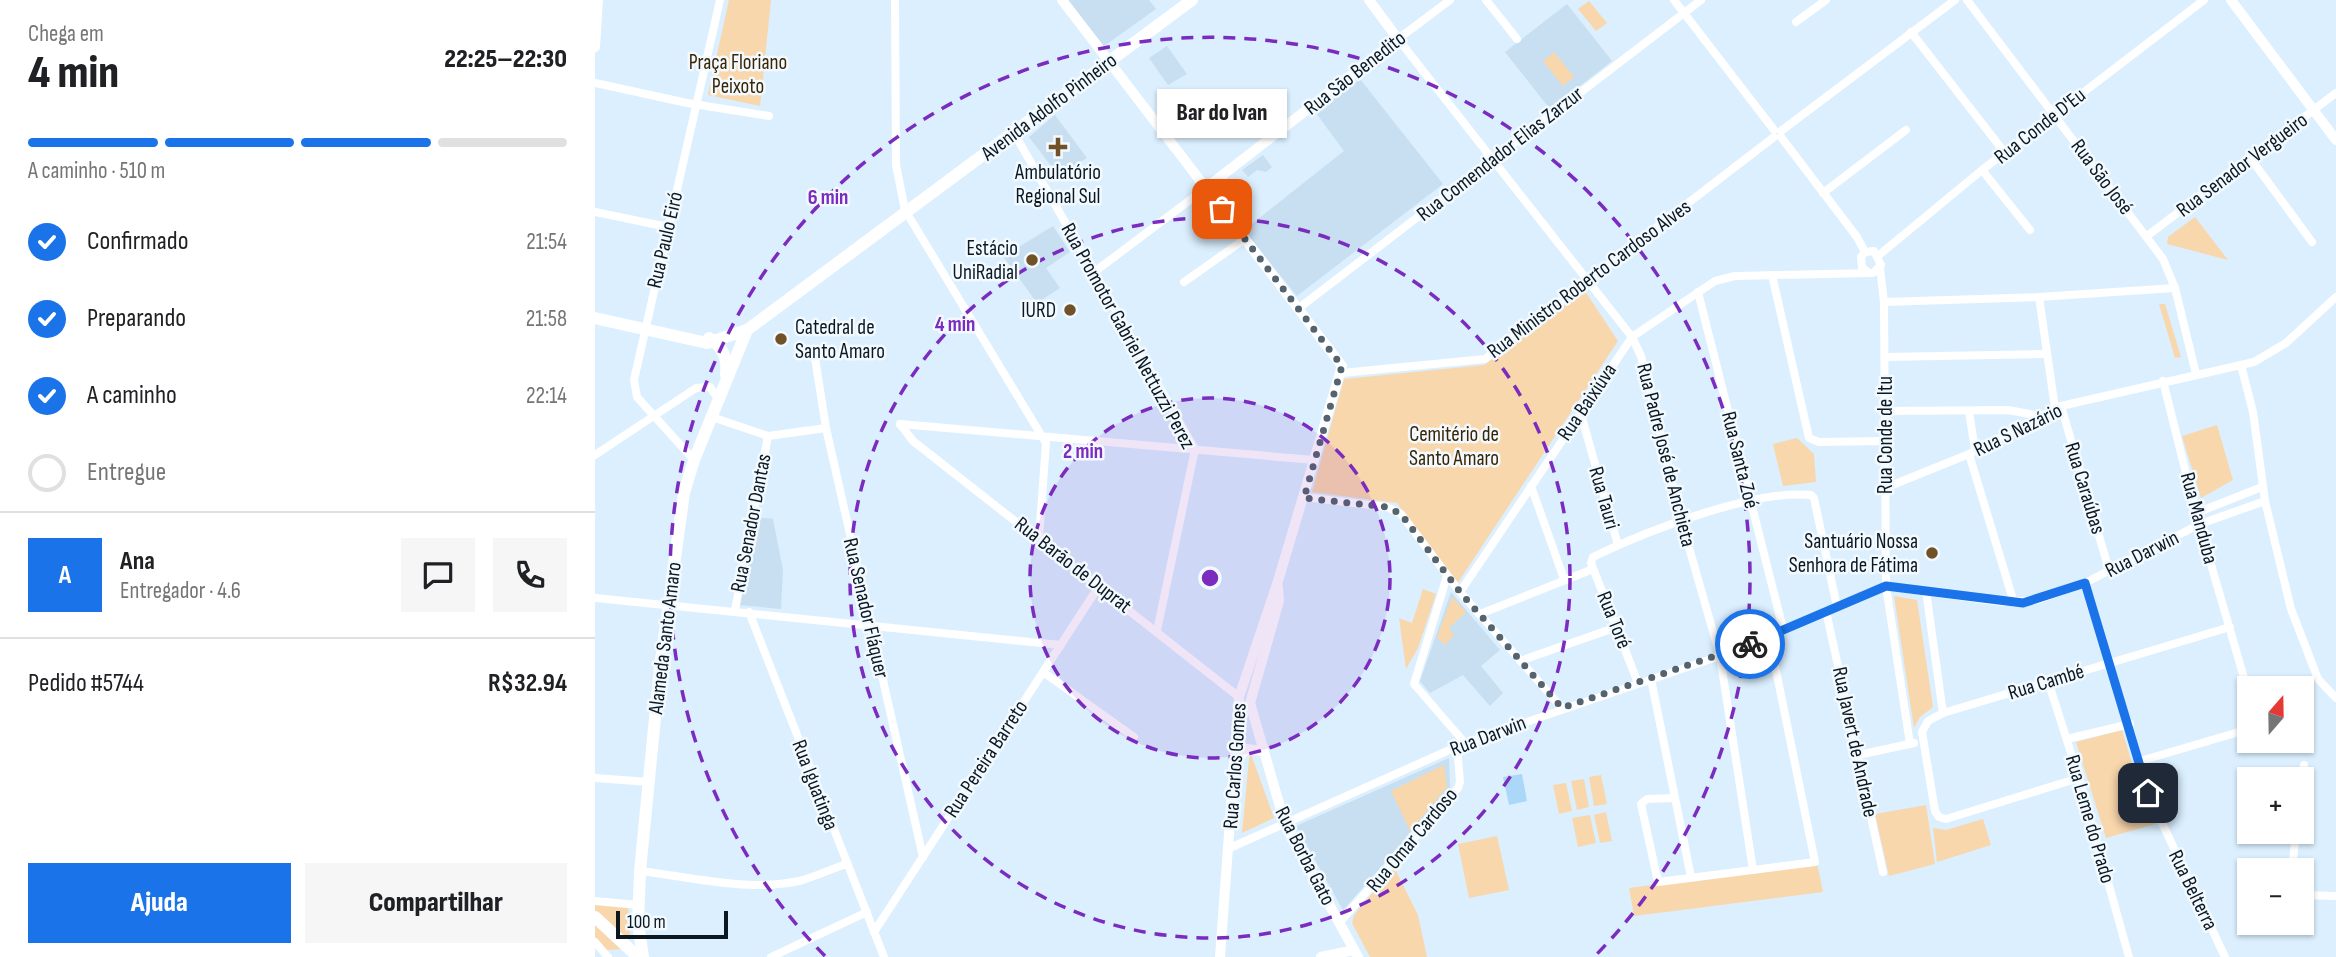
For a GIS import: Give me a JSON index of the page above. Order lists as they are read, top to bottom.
{
  "streets": {
    "main road": ["Avenida Adolfo Pinheiro", "Alameda Santo Amaro"],
    "street": [
      "Rua São Benedito",
      "Rua Conde D'Eu",
      "Rua Comendador Elias Zarzur",
      "Rua Senador Vergueiro",
      "Rua São José",
      "Rua Paulo Eiró",
      "Rua Ministro Roberto Cardoso Alves",
      "Rua Promotor Gabriel Nettuzzi Perez",
      "Rua Baixiúva",
      "Rua S Nazário",
      "Rua Conde de Itu",
      "Rua Padre José de Anchieta",
      "Rua Santa Zoé",
      "Rua Caraúbas",
      "Rua Tauri",
      "Rua Manduba",
      "Rua Senador Dantas",
      "Rua Darwin",
      "Rua Barão de Duprat",
      "Rua Senador Fláquer",
      "Rua Toré",
      "Rua Cambé",
      "Rua Javert de Andrade",
      "Rua Pereira Barreto",
      "Rua Carlos Gomes",
      "Rua Iguatinga",
      "Rua Leme do Prado",
      "Rua Omar Cardoso",
      "Rua Borba Gato",
      "Rua Belterra"
    ]
  },
  "crossings": [
    ["Rua São Benedito", "Rua Promotor Gabriel Nettuzzi Perez"],
    ["Rua São Benedito", "Rua Padre José de Anchieta"],
    ["Avenida Adolfo Pinheiro", "Rua Promotor Gabriel Nettuzzi Perez"],
    ["Avenida Adolfo Pinheiro", "Alameda Santo Amaro"],
    ["Rua Conde D'Eu", "Rua São José"],
    ["Rua Conde D'Eu", "Rua Conde de Itu"],
    ["Rua Comendador Elias Zarzur", "Rua Padre José de Anchieta"],
    ["Rua Senador Vergueiro", "Rua São José"],
    ["Rua São José", "Rua S Nazário"],
    ["Rua Paulo Eiró", "Alameda Santo Amaro"],
    ["Rua Ministro Roberto Cardoso Alves", "Rua Padre José de Anchieta"],
    ["Rua Ministro Roberto Cardoso Alves", "Rua Carlos Gomes"],
    ["Rua Promotor Gabriel Nettuzzi Perez", "Rua Barão de Duprat"],
    ["Rua Baixiúva", "Rua Padre José de Anchieta"],
    ["Rua Baixiúva", "Rua Santa Zoé"],
    ["Rua Baixiúva", "Rua Tauri"],
    ["Rua S Nazário", "Rua Conde de Itu"],
    ["Rua S Nazário", "Rua Caraúbas"],
    ["Rua S Nazário", "Rua Manduba"],
    ["Rua Conde de Itu", "Rua Darwin"],
    ["Rua Padre José de Anchieta", "Rua Darwin"],
    ["Rua Santa Zoé", "Rua Darwin"],
    ["Rua Caraúbas", "Rua Darwin"],
    ["Rua Tauri", "Rua Toré"],
    ["Rua Manduba", "Rua Darwin"],
    ["Rua Manduba", "Rua Cambé"],
    ["Rua Darwin", "Rua Toré"],
    ["Rua Darwin", "Rua Javert de Andrade"],
    ["Rua Darwin", "Rua Carlos Gomes"],
    ["Rua Darwin", "Rua Omar Cardoso"],
    ["Rua Darwin", "Rua Borba Gato"],
    ["Rua Darwin", "Rua Belterra"],
    ["Rua Barão de Duprat", "Rua Pereira Barreto"],
    ["Rua Barão de Duprat", "Rua Carlos Gomes"],
    ["Rua Senador Fláquer", "Rua Pereira Barreto"],
    ["Rua Cambé", "Rua Leme do Prado"],
    ["Rua Cambé", "Rua Belterra"],
    ["Rua Pereira Barreto", "Rua Iguatinga"],
    ["Rua Carlos Gomes", "Rua Borba Gato"],
    ["Rua Omar Cardoso", "Rua Borba Gato"]
  ],
  "parks": ["Praça Floriano Peixoto", "Cemitério de Santo Amaro"],
  "places": {
    "health": ["Ambulatório Regional Sul"],
    "other": [
      "Bar do Ivan",
      "Estácio UniRadial",
      "IURD",
      "Catedral de Santo Amaro",
      "Santuário Nossa Senhora de Fátima"
    ]
  },
  "scale_bar": "100 m",
  "north": "top",
  "page": {
    "heading": ["4 min", "Chega em", "22:25–22:30"],
    "panel": [
      "Ana",
      "Entregador · 4.6",
      "Pedido #5744",
      "R$32.94"
    ],
    "bubble": "Bar do Ivan",
    "bar": "A caminho · 510 m",
    "list": [
      ["Confirmado", "21:54"],
      ["Preparando", "21:58"],
      ["A caminho", "22:14"],
      "Entregue"
    ],
    "round": "A",
    "map_buttons": ["+", "−"],
    "buttons": ["Ajuda", "Compartilhar"],
    "scale": "100 m"
  },
  "rings": ["6 min", "4 min", "2 min"]
}
